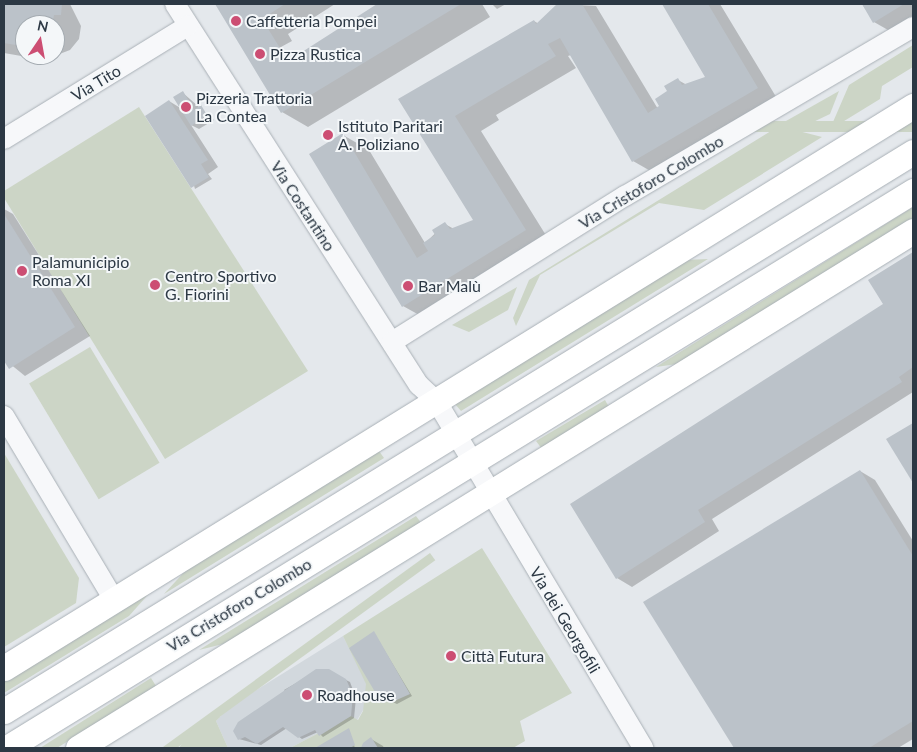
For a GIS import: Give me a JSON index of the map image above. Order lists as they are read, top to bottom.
{
  "streets": {
    "main road": ["Via Cristoforo Colombo"],
    "street": ["Via Tito", "Via Costantino", "Via dei Georgofili"]
  },
  "crossings": [
    ["Via Tito", "Via Costantino"],
    ["Via Cristoforo Colombo", "Via Costantino"]
  ],
  "places": [
    "Caffetteria Pompei",
    "Pizza Rustica",
    "Pizzeria Trattoria La Contea",
    "Istituto Paritari A. Poliziano",
    "Palamunicipio Roma XI",
    "Centro Sportivo G. Fiorini",
    "Bar Malù",
    "Città Futura",
    "Roadhouse"
  ],
  "north": "top"
}
